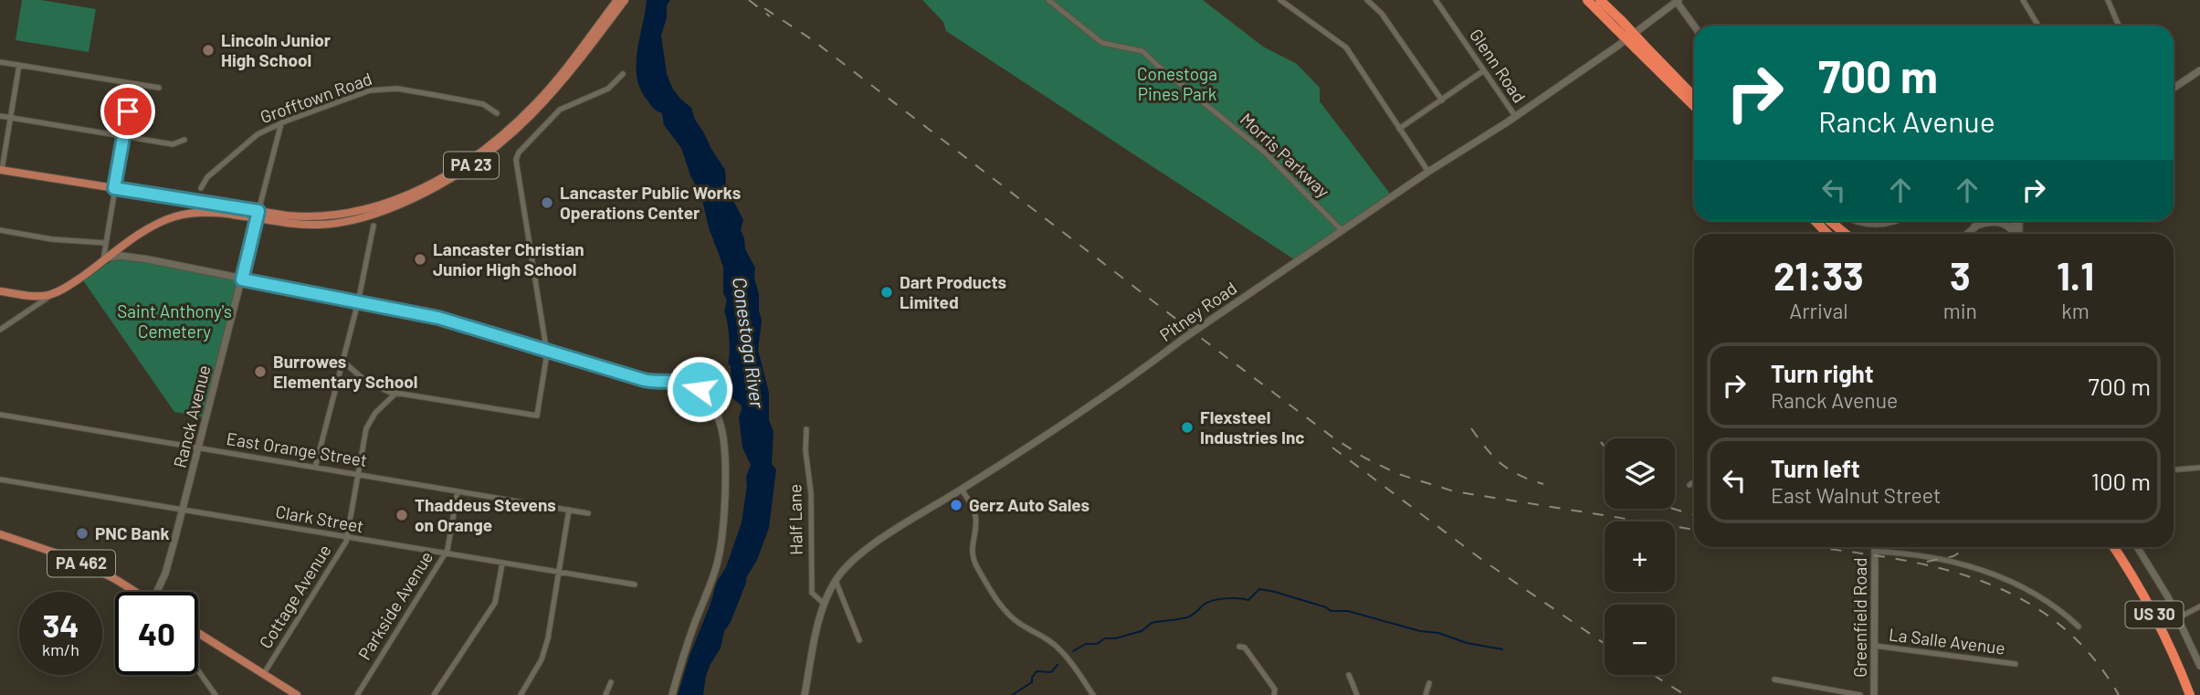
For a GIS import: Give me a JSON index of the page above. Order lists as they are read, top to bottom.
{
  "streets": {
    "highway": ["US 30"],
    "main road": [
      "PA 23",
      "Pitney Road",
      "Ranck Avenue",
      "PA 462",
      "Greenfield Road"
    ],
    "street": [
      "Glenn Road",
      "Grofftown Road",
      "Morris Parkway",
      "East Orange Street",
      "Clark Street",
      "Half Lane",
      "Cottage Avenue",
      "Parkside Avenue",
      "La Salle Avenue"
    ]
  },
  "crossings": [
    ["Glenn Road", "Pitney Road"],
    ["Grofftown Road", "Ranck Avenue"],
    ["Morris Parkway", "Pitney Road"],
    ["PA 23", "Ranck Avenue"],
    ["Pitney Road", "Half Lane"],
    ["Ranck Avenue", "East Orange Street"],
    ["Ranck Avenue", "Clark Street"],
    ["East Orange Street", "Cottage Avenue"],
    ["East Orange Street", "Parkside Avenue"],
    ["Clark Street", "Cottage Avenue"],
    ["Clark Street", "Parkside Avenue"],
    ["Greenfield Road", "La Salle Avenue"]
  ],
  "water": ["Conestoga River"],
  "parks": ["Conestoga Pines Park", "Saint Anthony's Cemetery"],
  "places": [
    "Lincoln Junior High School",
    "Lancaster Public Works Operations Center",
    "Lancaster Christian Junior High School",
    "Dart Products Limited",
    "Burrowes Elementary School",
    "Flexsteel Industries Inc",
    "Gerz Auto Sales",
    "Thaddeus Stevens on Orange",
    "PNC Bank"
  ],
  "page": {
    "turn": ["700 m", "Ranck Avenue"],
    "eta": [
      "21:33",
      "Arrival",
      "3",
      "min",
      "1.1",
      "km"
    ],
    "list": [
      {
        "name": "Turn right",
        "note": "Ranck Avenue",
        "value": "700 m"
      },
      {
        "name": "Turn left",
        "note": "East Walnut Street",
        "value": "100 m"
      }
    ],
    "map_buttons": ["+", "−"],
    "speed": "34 km/h",
    "limit": "40"
  }
}
